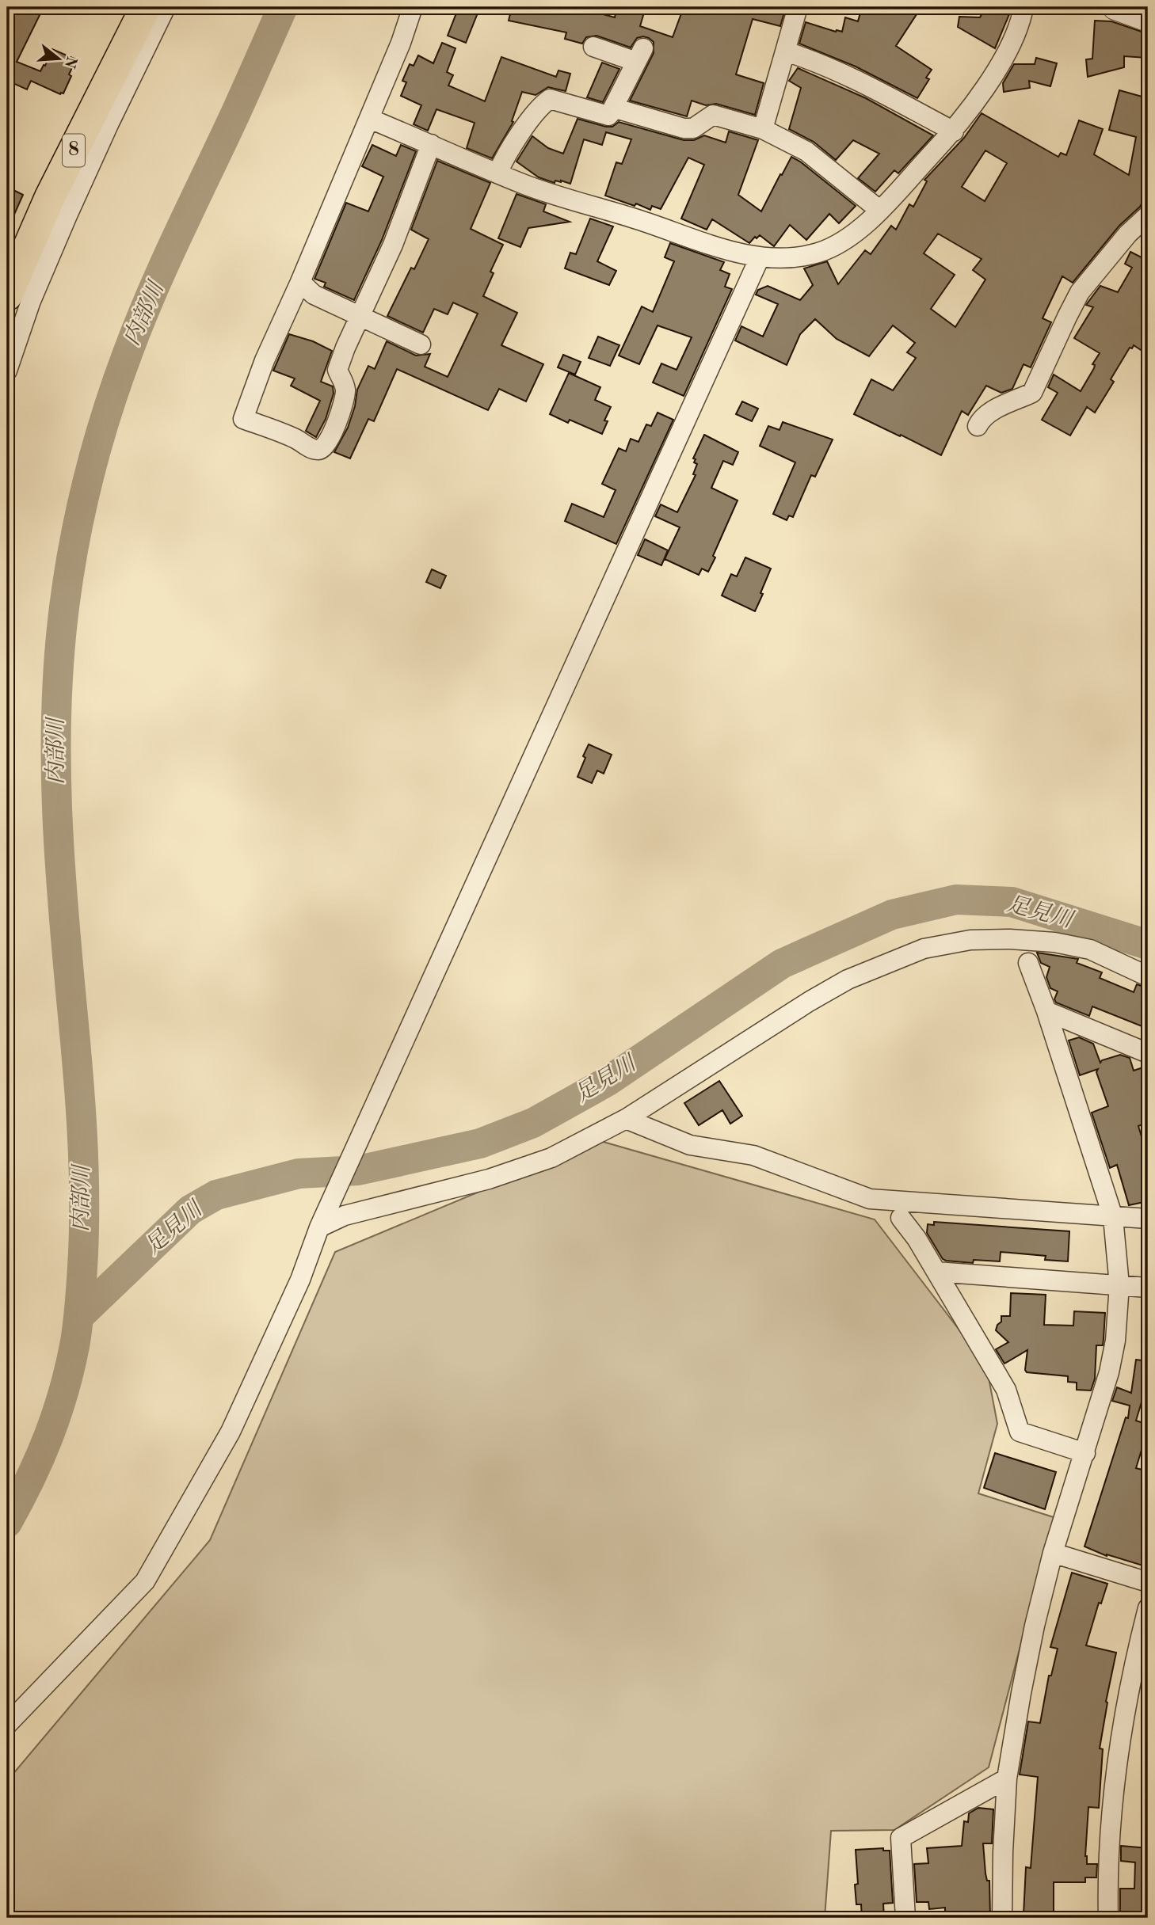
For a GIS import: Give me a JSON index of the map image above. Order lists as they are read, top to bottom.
{
  "streets": {
    "main road": ["8"]
  },
  "water": ["内部川", "足見川"],
  "north": "right"
}
